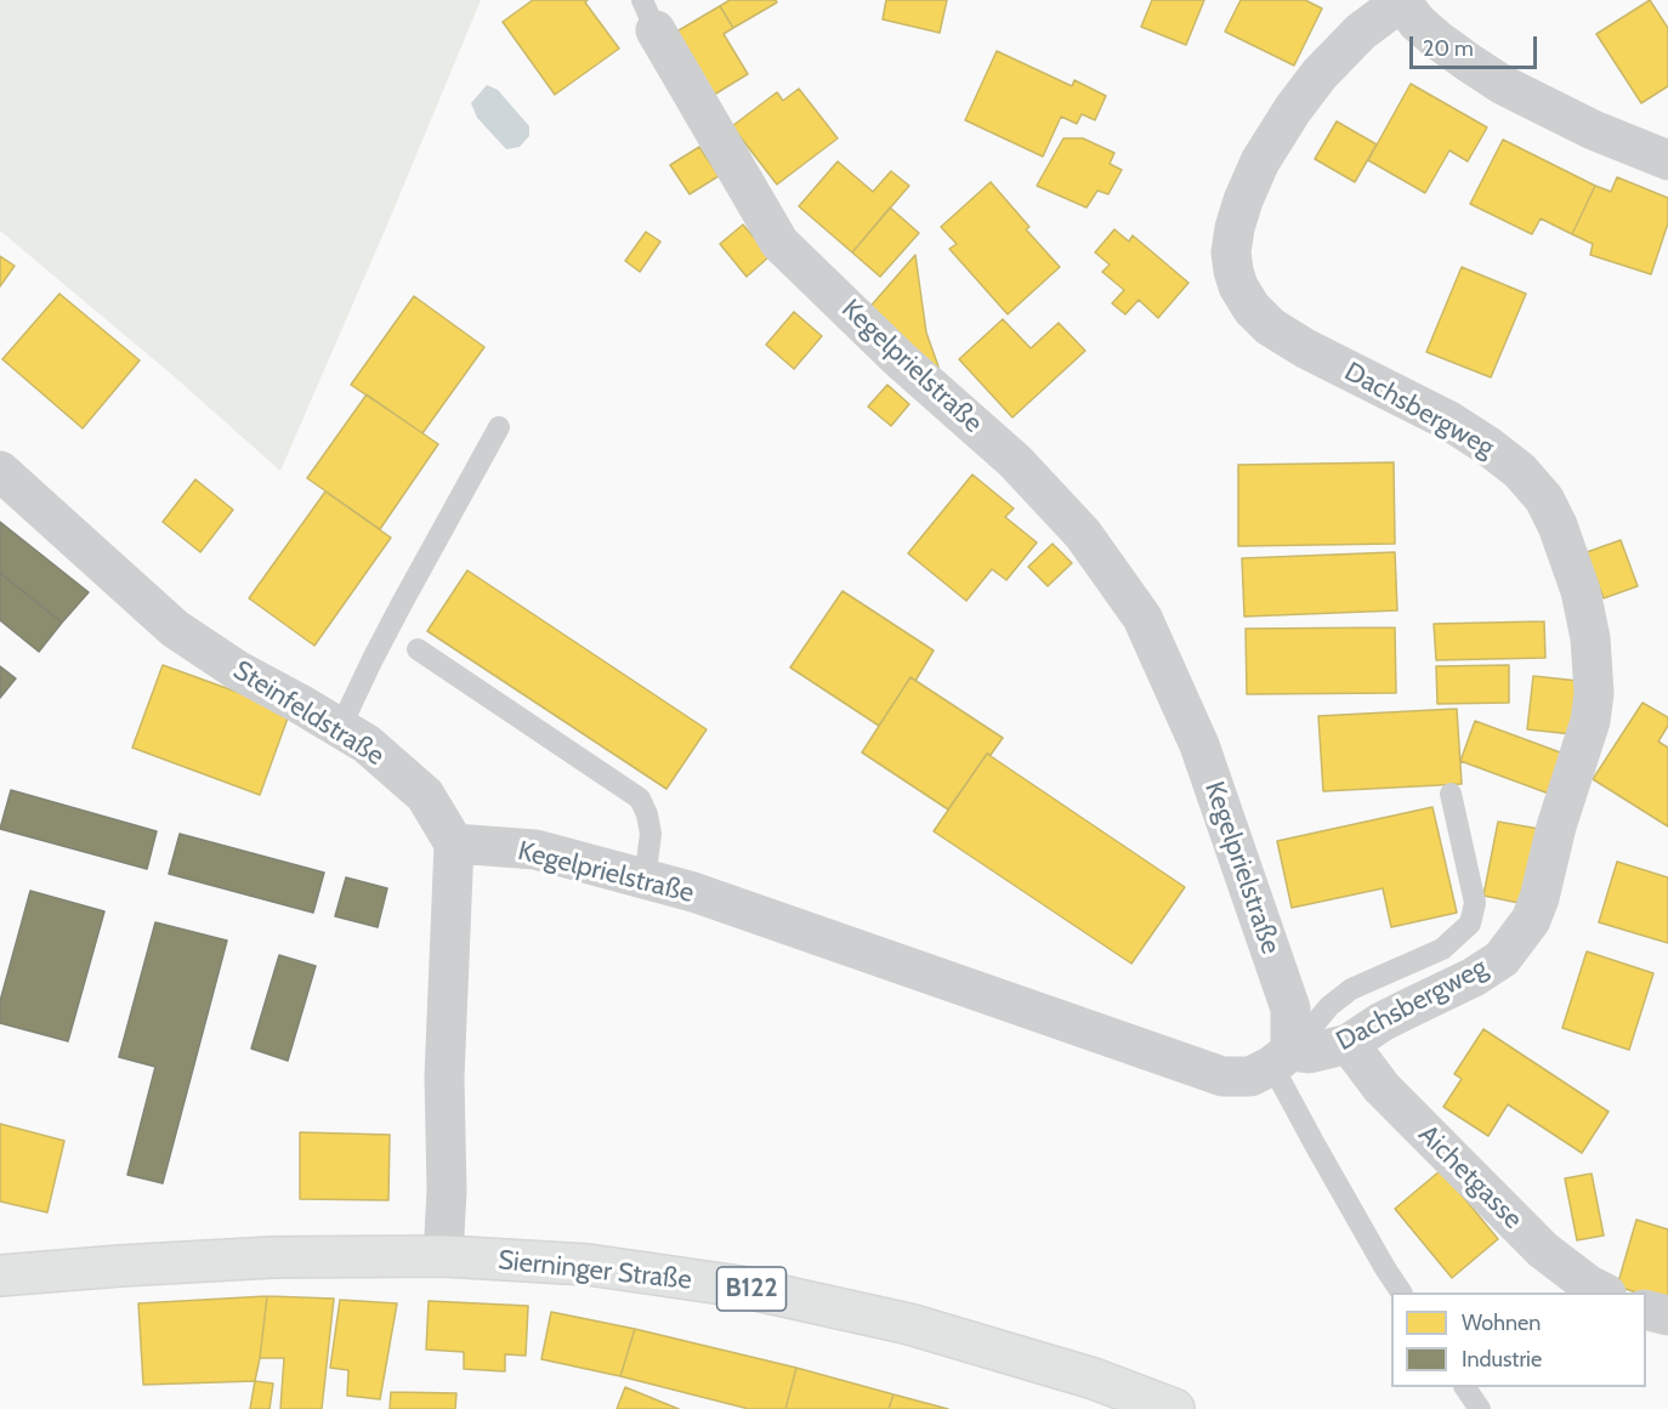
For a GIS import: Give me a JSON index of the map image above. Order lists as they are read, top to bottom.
{
  "streets": {
    "main road": ["Sierninger Straße", "B122"],
    "street": [
      "Kegelprielstraße",
      "Dachsbergweg",
      "Steinfeldstraße",
      "Aichetgasse"
    ]
  },
  "crossings": [
    ["Kegelprielstraße", "Dachsbergweg"],
    ["Kegelprielstraße", "Steinfeldstraße"],
    ["Dachsbergweg", "Aichetgasse"]
  ],
  "legend": ["Wohnen", "Industrie"],
  "scale_bar": "20 m"
}
